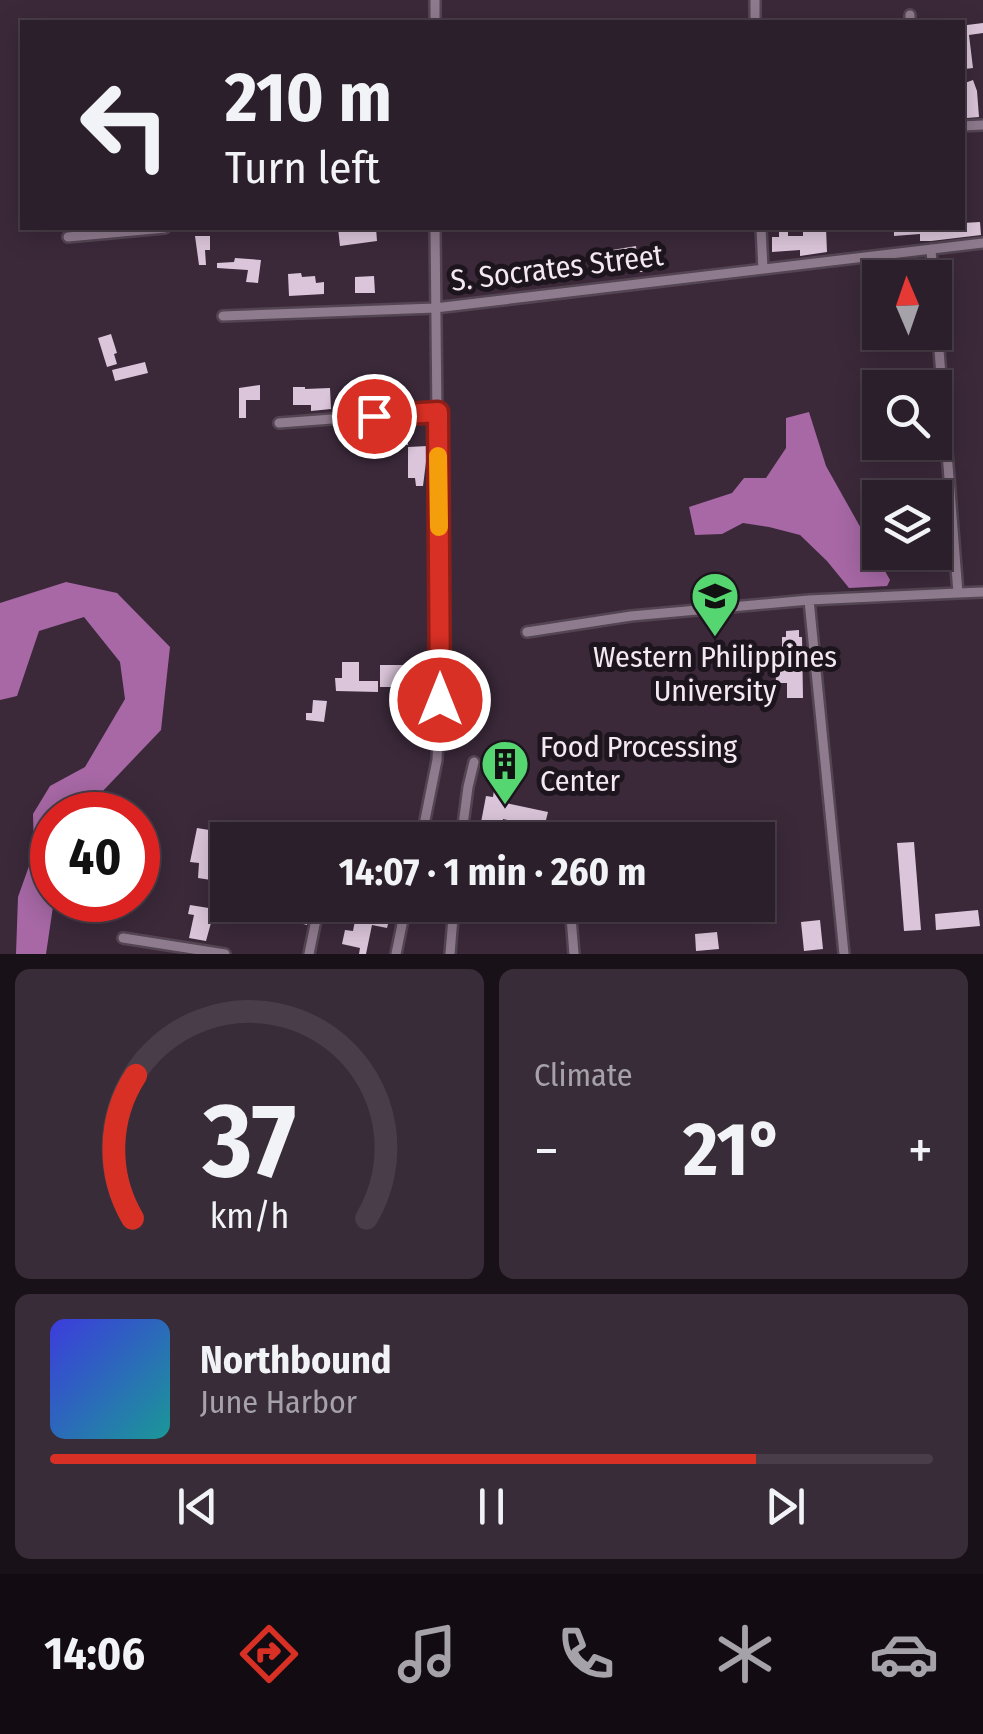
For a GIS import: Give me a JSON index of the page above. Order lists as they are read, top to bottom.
{
  "streets": {
    "street": ["S. Socrates Street"]
  },
  "places": {
    "school or university": ["Western Philippines University"],
    "building": ["Food Processing Center"]
  },
  "north": "top",
  "page": {
    "turn": ["210 m", "Turn left"],
    "limit": "40",
    "trip": "14:07 · 1 min · 260 m",
    "tile": "Climate",
    "heat": ["−", "21°", "+"],
    "song": ["Northbound", "June Harbor"],
    "tabs": "14:06",
    "gauge": ["37", "km/h"]
  }
}
